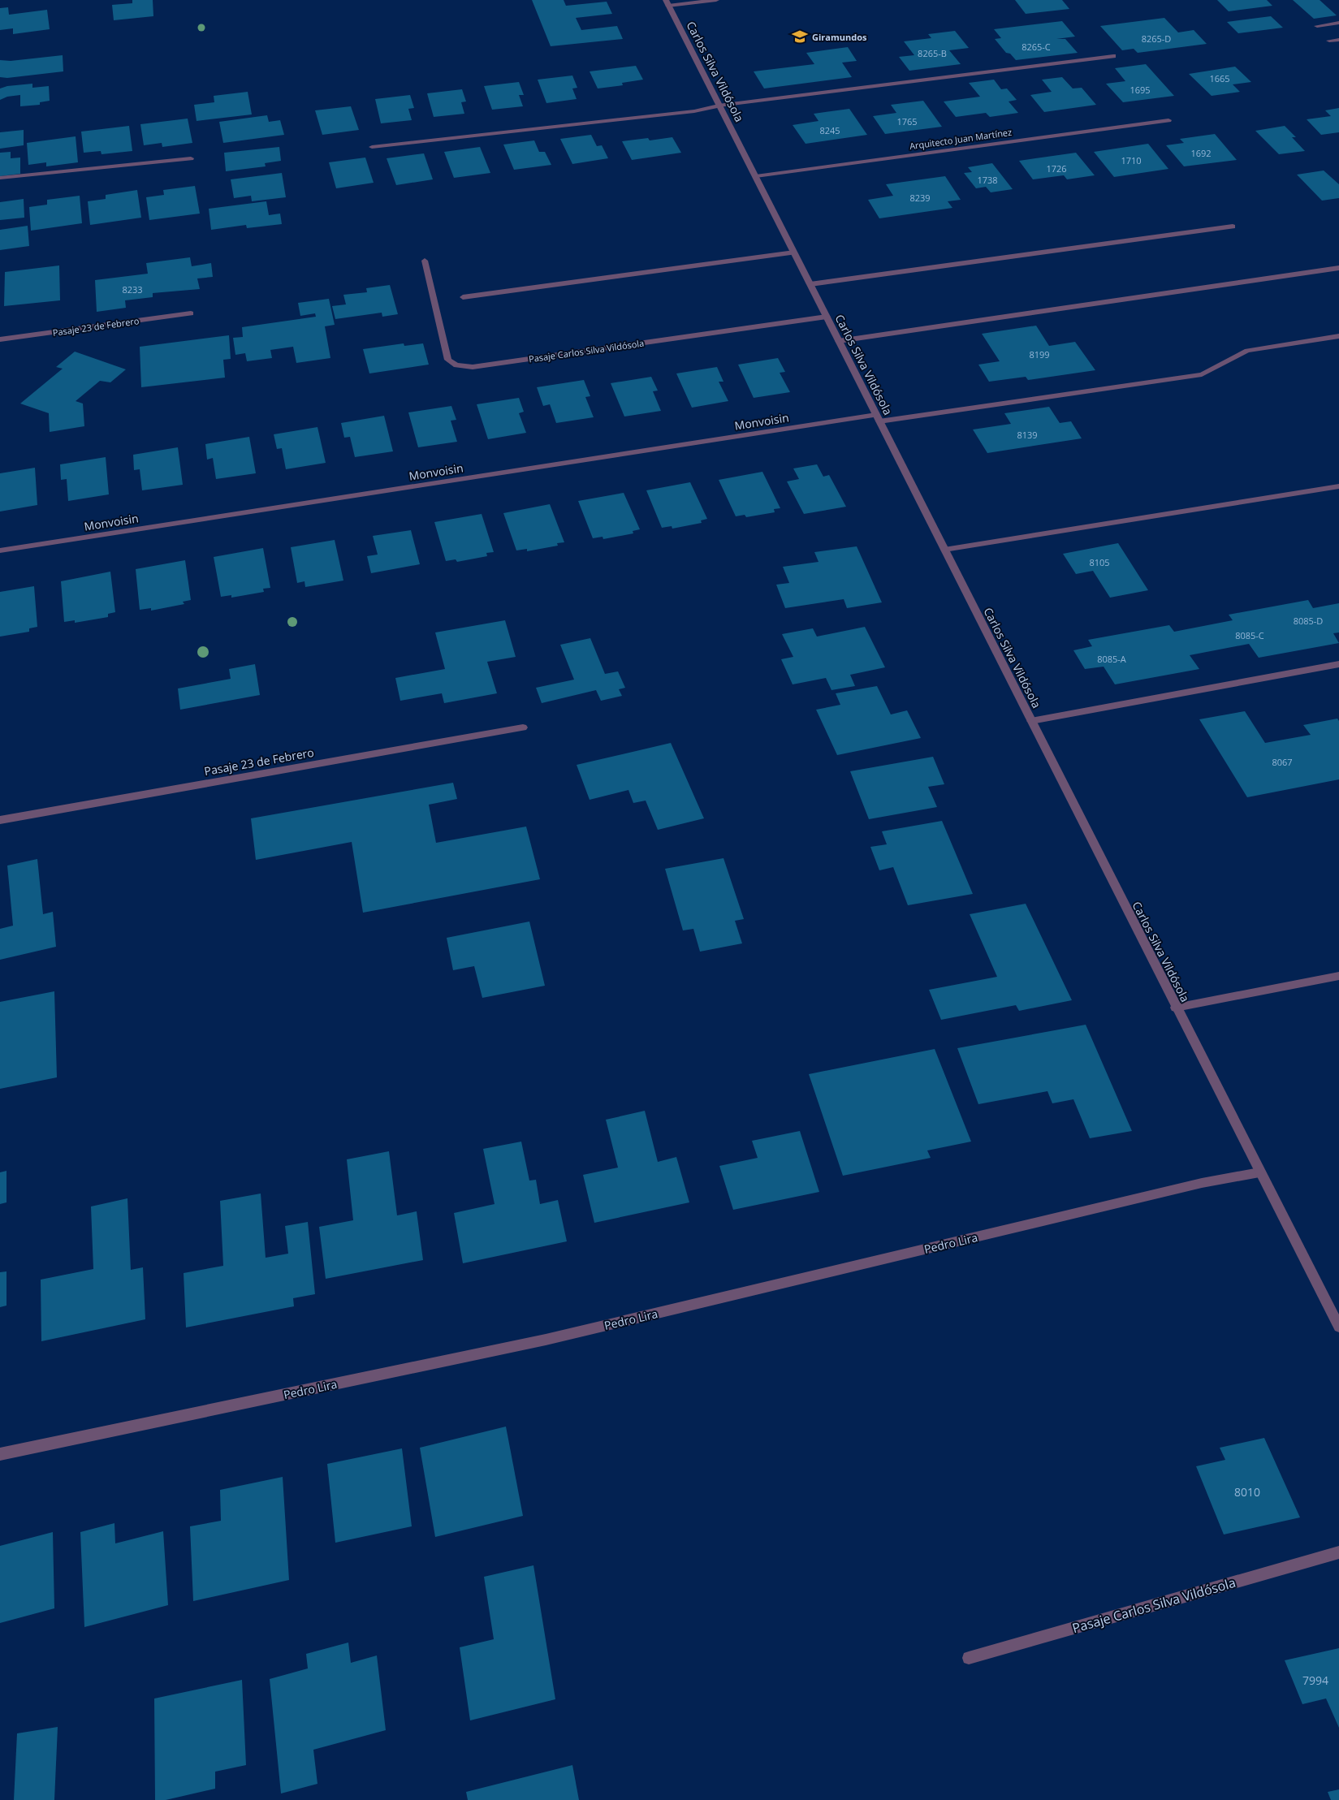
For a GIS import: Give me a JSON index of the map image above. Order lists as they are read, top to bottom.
{
  "streets": {
    "street": [
      "Carlos Silva Vildósola",
      "Arquitecto Juan Martínez",
      "Pasaje 23 de Febrero",
      "Pasaje Carlos Silva Vildósola",
      "Monvoisin",
      "Pedro Lira"
    ]
  },
  "crossings": [
    ["Carlos Silva Vildósola", "Arquitecto Juan Martínez"],
    ["Carlos Silva Vildósola", "Pasaje Carlos Silva Vildósola"],
    ["Carlos Silva Vildósola", "Monvoisin"],
    ["Carlos Silva Vildósola", "Pedro Lira"]
  ],
  "places": {
    "school or university": ["Giramundos"]
  },
  "house_numbers": [
    "8265-D",
    "8265-C",
    "8265-B",
    "1665",
    "1695",
    "1765",
    "8245",
    "1692",
    "1710",
    "1726",
    "1738",
    "8239",
    "8233",
    "8199",
    "8139",
    "8105",
    "8085-D",
    "8085-C",
    "8085-A",
    "8067",
    "8010",
    "7994"
  ]
}
